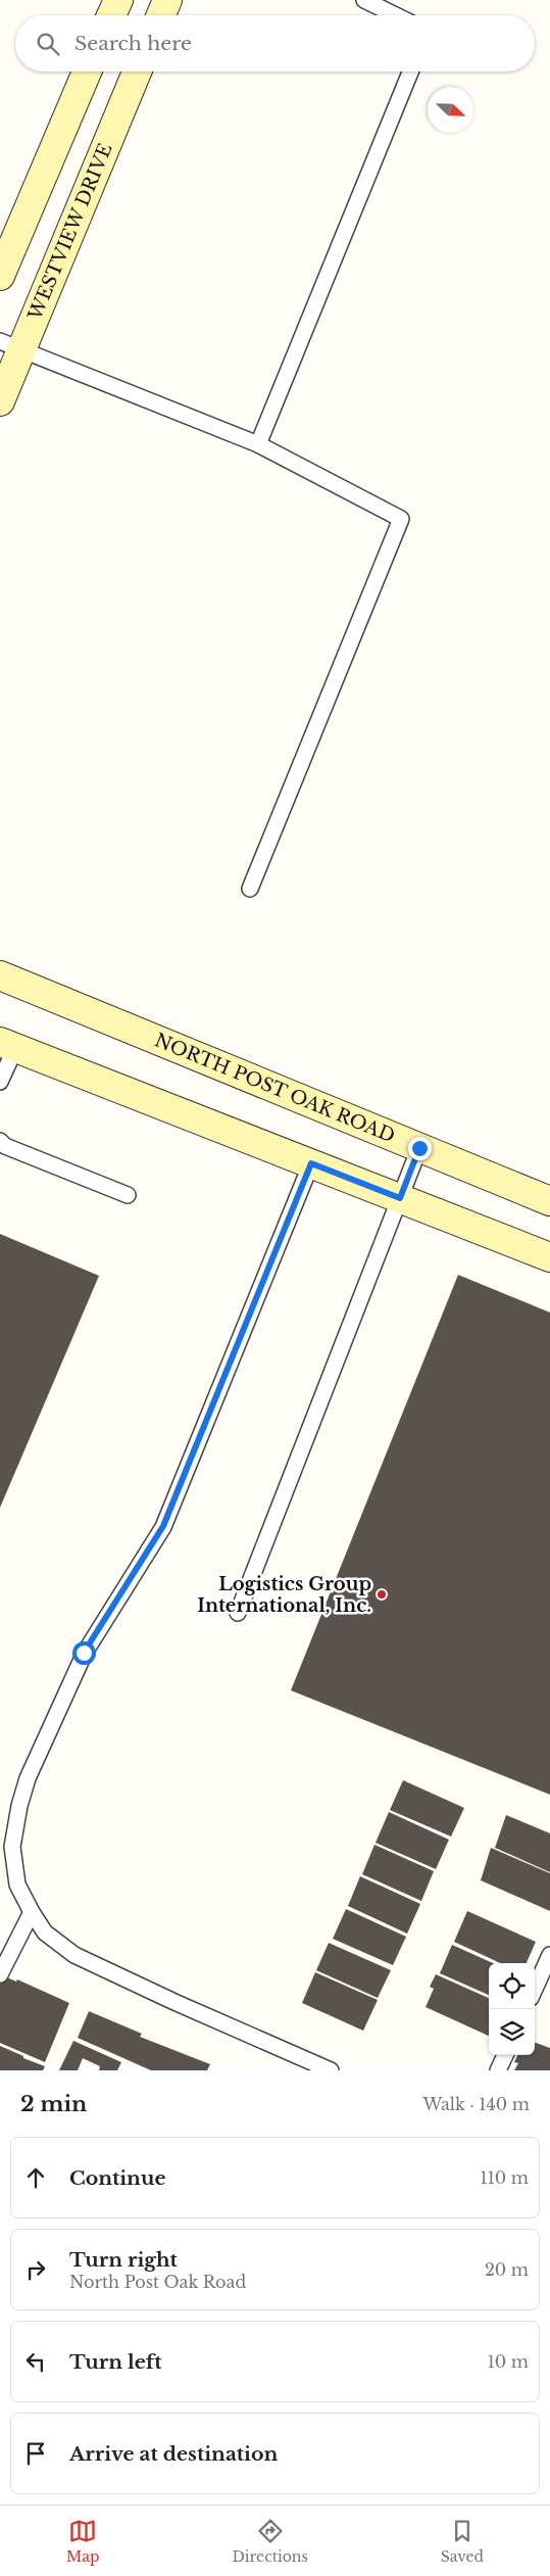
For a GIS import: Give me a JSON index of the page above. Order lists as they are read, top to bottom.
{
  "streets": {
    "main road": ["WESTVIEW DRIVE", "NORTH POST OAK ROAD"]
  },
  "places": ["Logistics Group International, Inc."],
  "north": "bottom right",
  "page": {
    "search": "Search here",
    "heading": ["2 min", "Walk · 140 m"],
    "list": [
      ["Continue", "110 m"],
      ["Turn right", "North Post Oak Road", "20 m"],
      ["Turn left", "10 m"],
      "Arrive at destination"
    ],
    "nav": ["Map", "Directions", "Saved"]
  }
}
